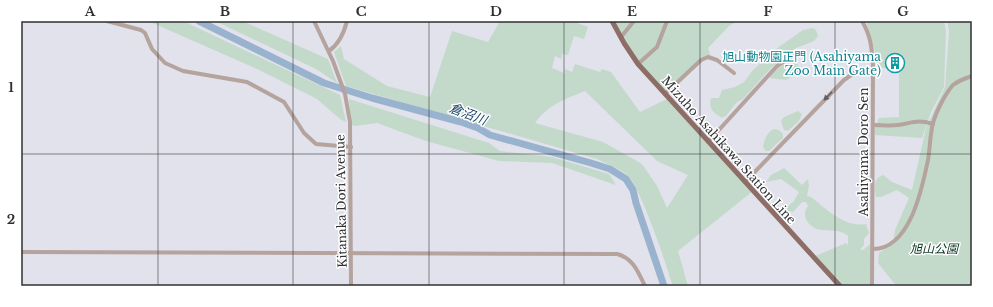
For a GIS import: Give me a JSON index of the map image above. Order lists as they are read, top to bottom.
{
  "streets": {
    "main road": ["Mizuho Asahikawa Station Line"],
    "street": ["Asahiyama Doro Sen", "Kitanaka Dori Avenue"]
  },
  "water": ["倉沼川"],
  "parks": ["旭山公園"],
  "places": {
    "building": ["旭山動物園正門 (Asahiyama Zoo Main Gate)"]
  },
  "grid": {
    "columns": [
      "A",
      "B",
      "C",
      "D",
      "E",
      "F",
      "G"
    ],
    "rows": ["1", "2"]
  }
}
